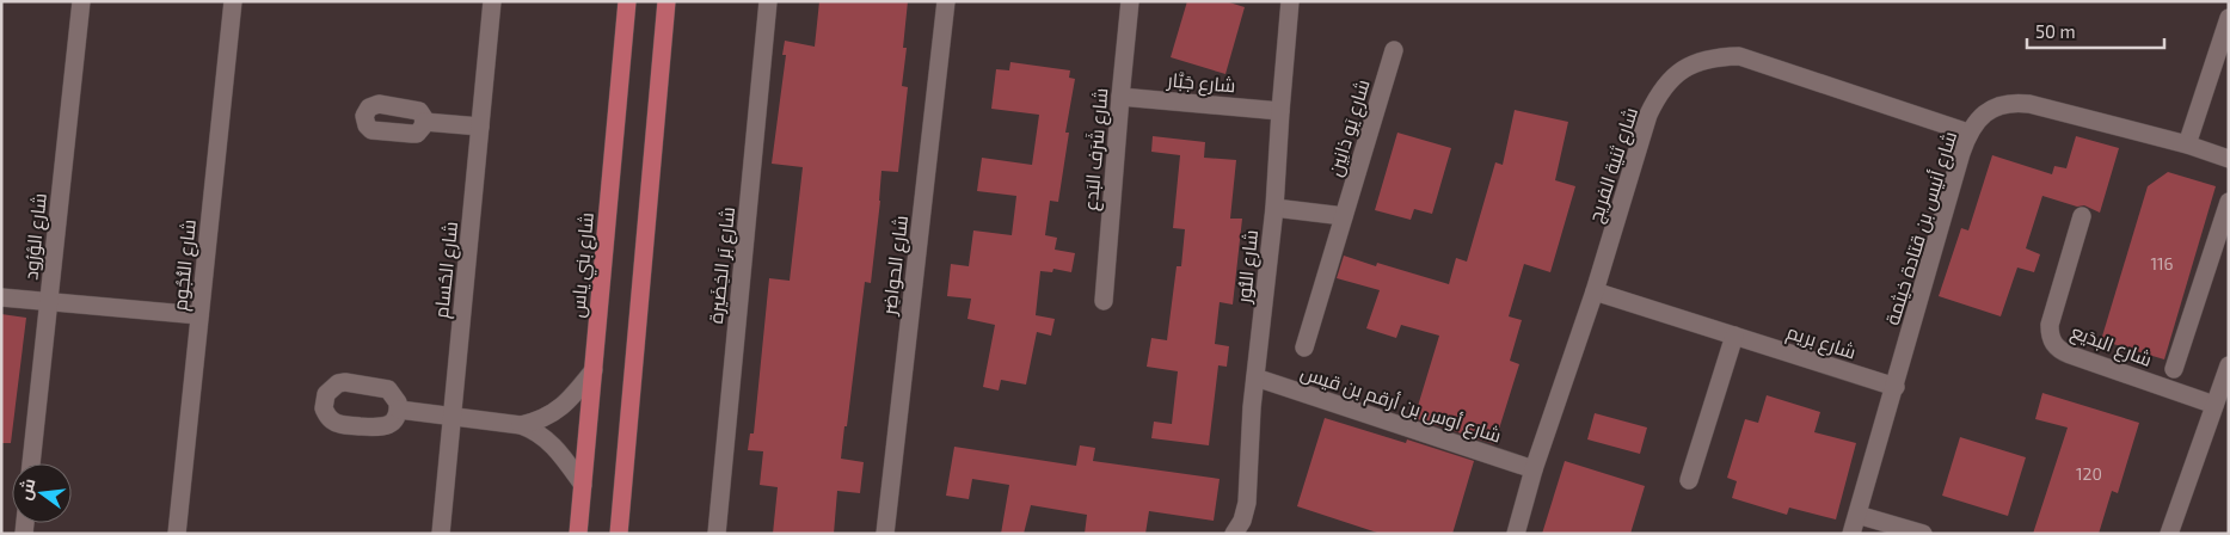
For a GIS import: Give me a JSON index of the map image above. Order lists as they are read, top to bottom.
{
  "streets": {
    "main road": ["شارع بني ياس"],
    "street": [
      "شارع جَبَّار",
      "شارع يَو ذانِين",
      "شارع شَرَف البَدع",
      "شارع ثنية الفريج",
      "شارع أنيس بن قتادة خيثمة",
      "شارع الوُرُود",
      "شارع النُّجُوم",
      "شارع بَر الخِضَيرة",
      "شارع الحواضِر",
      "شارع النُّور",
      "شارع الحُسام",
      "شارع بريم",
      "شارع البدَيع",
      "شارع أوس بن أرقم بن قيس"
    ]
  },
  "crossings": [
    ["شارع جَبَّار", "شارع شَرَف البَدع"],
    ["شارع جَبَّار", "شارع النُّور"],
    ["شارع ثنية الفريج", "شارع أنيس بن قتادة خيثمة"],
    ["شارع ثنية الفريج", "شارع بريم"],
    ["شارع ثنية الفريج", "شارع أوس بن أرقم بن قيس"],
    ["شارع أنيس بن قتادة خيثمة", "شارع بريم"],
    ["شارع النُّور", "شارع أوس بن أرقم بن قيس"]
  ],
  "house_numbers": ["116", "120"],
  "scale_bar": "50 m",
  "north": "left"
}
